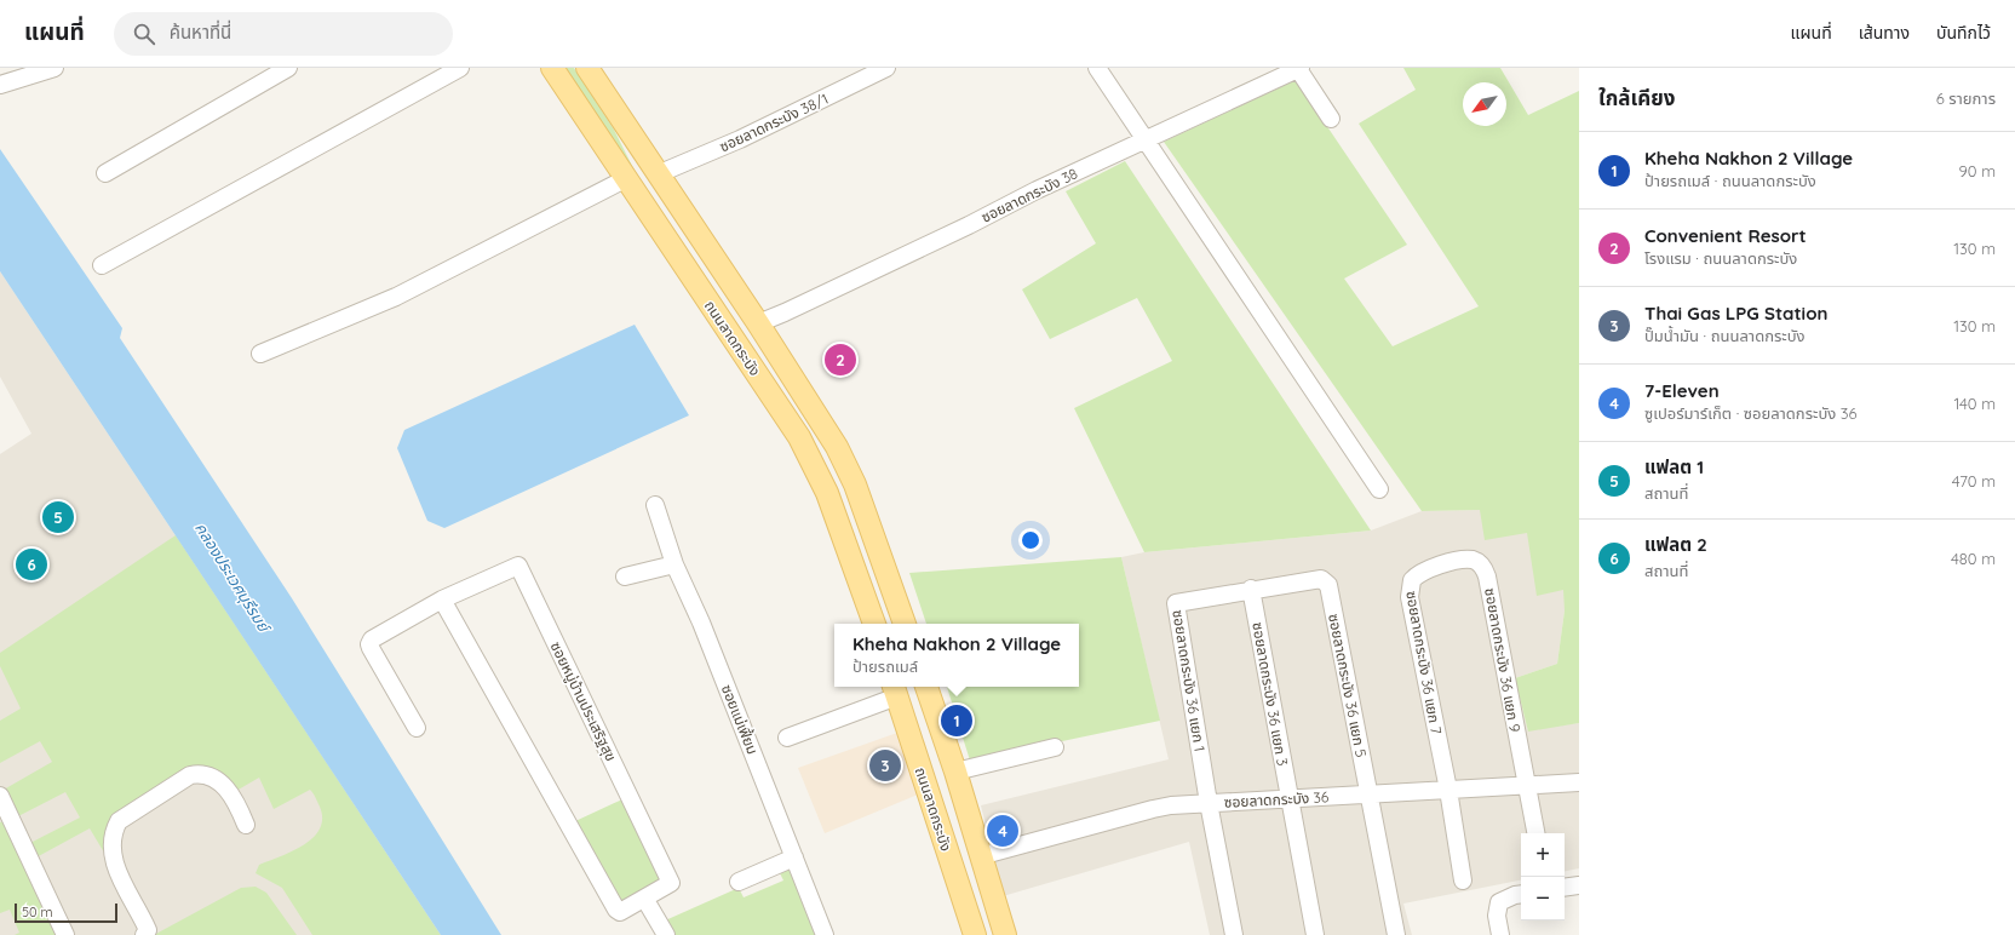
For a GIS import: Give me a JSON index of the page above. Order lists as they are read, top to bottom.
{
  "streets": {
    "main road": ["ถนนลาดกระบัง"],
    "street": [
      "ซอยลาดกระบัง 38/1",
      "ซอยลาดกระบัง 38",
      "ซอยลาดกระบัง 36 แยก 9",
      "ซอยลาดกระบัง 36 แยก 7",
      "ซอยลาดกระบัง 36 แยก 1",
      "ซอยลาดกระบัง 36 แยก 5",
      "ซอยลาดกระบัง 36 แยก 3",
      "ซอยหมู่บ้านประเสริฐสุข",
      "ซอยแม่เฟี้ยม",
      "ซอยลาดกระบัง 36"
    ]
  },
  "crossings": [
    ["ซอยลาดกระบัง 38/1", "ถนนลาดกระบัง"],
    ["ซอยลาดกระบัง 38", "ถนนลาดกระบัง"],
    ["ถนนลาดกระบัง", "ซอยลาดกระบัง 36"],
    ["ซอยลาดกระบัง 36 แยก 9", "ซอยลาดกระบัง 36 แยก 7"],
    ["ซอยลาดกระบัง 36 แยก 9", "ซอยลาดกระบัง 36"],
    ["ซอยลาดกระบัง 36 แยก 7", "ซอยลาดกระบัง 36"],
    ["ซอยลาดกระบัง 36 แยก 1", "ซอยลาดกระบัง 36 แยก 5"],
    ["ซอยลาดกระบัง 36 แยก 1", "ซอยลาดกระบัง 36 แยก 3"],
    ["ซอยลาดกระบัง 36 แยก 1", "ซอยลาดกระบัง 36"],
    ["ซอยลาดกระบัง 36 แยก 5", "ซอยลาดกระบัง 36 แยก 3"],
    ["ซอยลาดกระบัง 36 แยก 5", "ซอยลาดกระบัง 36"],
    ["ซอยลาดกระบัง 36 แยก 3", "ซอยลาดกระบัง 36"]
  ],
  "water": ["คลองประเวศบุรีรมย์"],
  "scale_bar": "50 m",
  "north": "bottom left",
  "page": {
    "header": "แผนที่",
    "search": "ค้นหาที่นี่",
    "nav": ["แผนที่", "เส้นทาง", "บันทึกไว้"],
    "heading": ["ใกล้เคียง", "6 รายการ"],
    "list": [
      {
        "mark": "1",
        "name": "Kheha Nakhon 2 Village",
        "note": "ป้ายรถเมล์ · ถนนลาดกระบัง",
        "value": "90 m"
      },
      {
        "mark": "2",
        "name": "Convenient Resort",
        "note": "โรงแรม · ถนนลาดกระบัง",
        "value": "130 m"
      },
      {
        "mark": "3",
        "name": "Thai Gas LPG Station",
        "note": "ปั๊มน้ำมัน · ถนนลาดกระบัง",
        "value": "130 m"
      },
      {
        "mark": "4",
        "name": "7-Eleven",
        "note": "ซูเปอร์มาร์เก็ต · ซอยลาดกระบัง 36",
        "value": "140 m"
      },
      {
        "mark": "5",
        "name": "แฟลต 1",
        "note": "สถานที่",
        "value": "470 m"
      },
      {
        "mark": "6",
        "name": "แฟลต 2",
        "note": "สถานที่",
        "value": "480 m"
      }
    ],
    "pins": [
      "2",
      "5",
      "6",
      "1",
      "3",
      "4"
    ],
    "popup": ["Kheha Nakhon 2 Village", "ป้ายรถเมล์"],
    "map_buttons": ["+", "−"],
    "scale": "50 m"
  }
}
